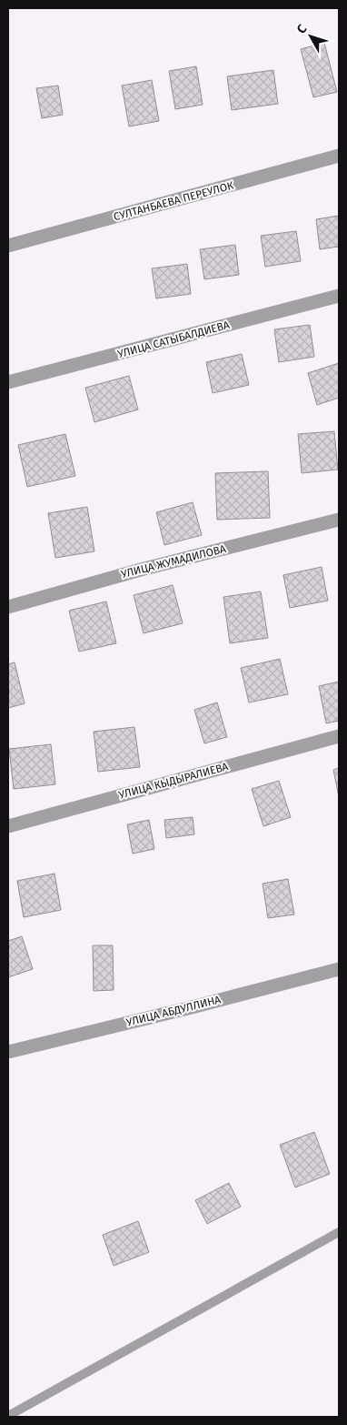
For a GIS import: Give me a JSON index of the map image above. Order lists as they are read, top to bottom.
{
  "streets": {
    "street": [
      "СУЛТАНБАЕВА ПЕРЕУЛОК",
      "УЛИЦА САТЫБАЛДИЕВА",
      "УЛИЦА ЖУМАДИЛОВА",
      "УЛИЦА КЫДЫРАЛИЕВА",
      "УЛИЦА АБДУЛЛИНА"
    ]
  },
  "north": "top left"
}
